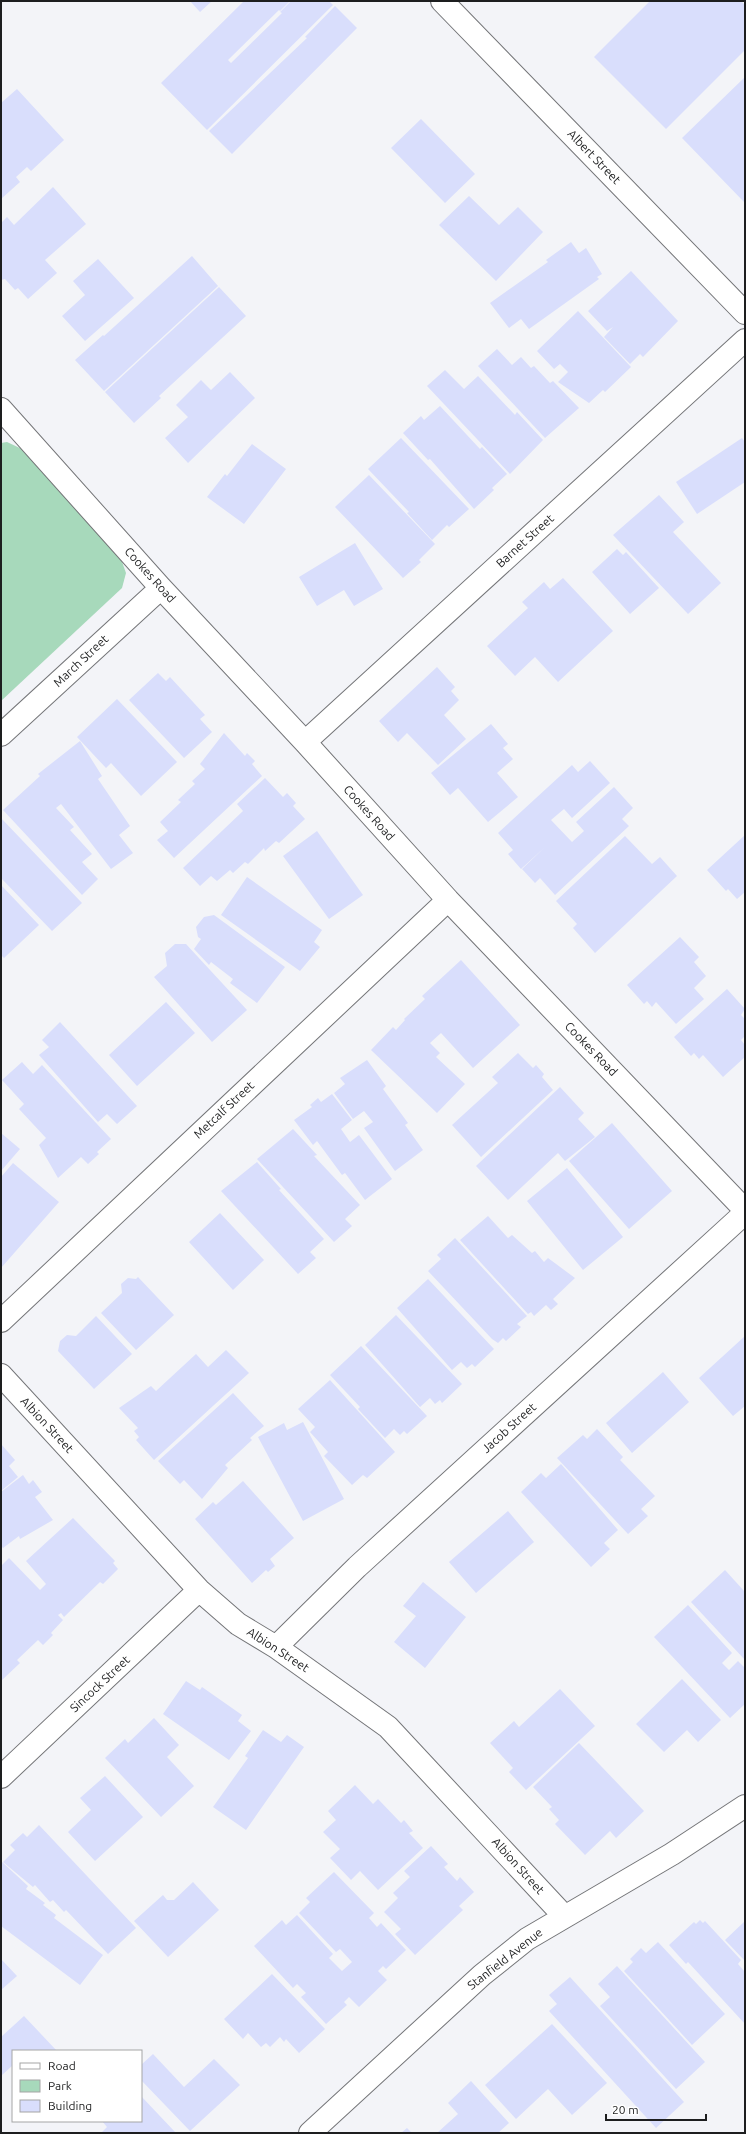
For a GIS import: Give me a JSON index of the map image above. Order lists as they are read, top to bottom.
{
  "streets": {
    "street": [
      "Albert Street",
      "Barnet Street",
      "Cookes Road",
      "March Street",
      "Metcalf Street",
      "Albion Street",
      "Jacob Street",
      "Sincock Street",
      "Stanfield Avenue"
    ]
  },
  "crossings": [
    ["Barnet Street", "Cookes Road"],
    ["Cookes Road", "March Street"],
    ["Cookes Road", "Metcalf Street"],
    ["Albion Street", "Jacob Street"],
    ["Albion Street", "Sincock Street"],
    ["Albion Street", "Stanfield Avenue"]
  ],
  "legend": ["Road", "Park", "Building"],
  "scale_bar": "20 m"
}
